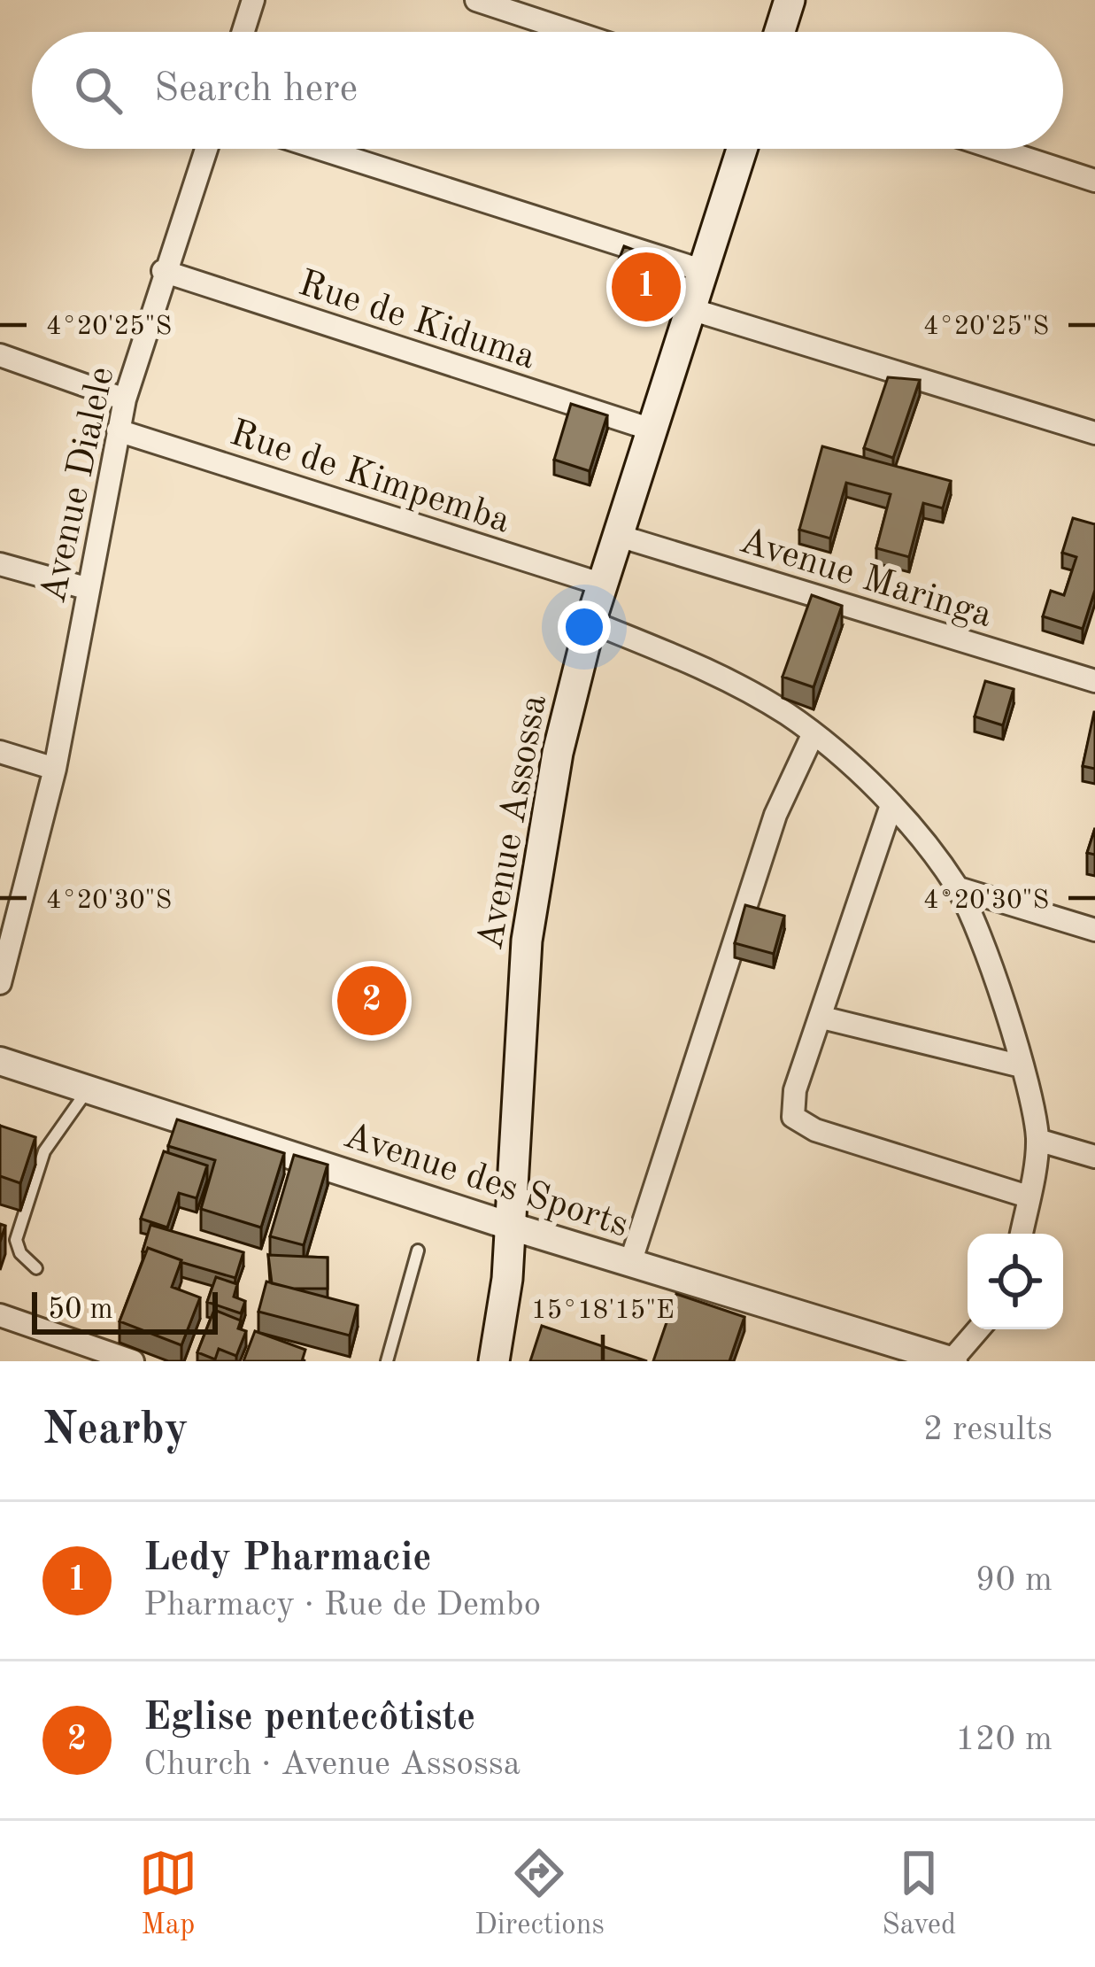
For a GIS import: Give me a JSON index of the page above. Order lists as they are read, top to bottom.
{
  "streets": {
    "main road": ["Avenue Assossa"],
    "street": [
      "Rue de Kiduma",
      "Rue de Kimpemba",
      "Avenue Dialele",
      "Avenue Maringa",
      "Avenue des Sports"
    ]
  },
  "crossings": [
    ["Rue de Kiduma", "Avenue Dialele"],
    ["Rue de Kiduma", "Avenue Assossa"],
    ["Rue de Kimpemba", "Avenue Dialele"],
    ["Rue de Kimpemba", "Avenue Assossa"],
    ["Avenue Maringa", "Avenue Assossa"],
    ["Avenue Assossa", "Avenue des Sports"]
  ],
  "scale_bar": "50 m",
  "page": {
    "search": "Search here",
    "pins": ["1", "2"],
    "scale": "50 m",
    "heading": ["Nearby", "2 results"],
    "list": [
      {
        "mark": "1",
        "name": "Ledy Pharmacie",
        "note": "Pharmacy · Rue de Dembo",
        "value": "90 m"
      },
      {
        "mark": "2",
        "name": "Eglise pentecôtiste",
        "note": "Church · Avenue Assossa",
        "value": "120 m"
      }
    ],
    "nav": ["Map", "Directions", "Saved"]
  },
  "coordinates": ["4°20'25\"S", "4°20'30\"S", "15°18'15\"E"]
}
